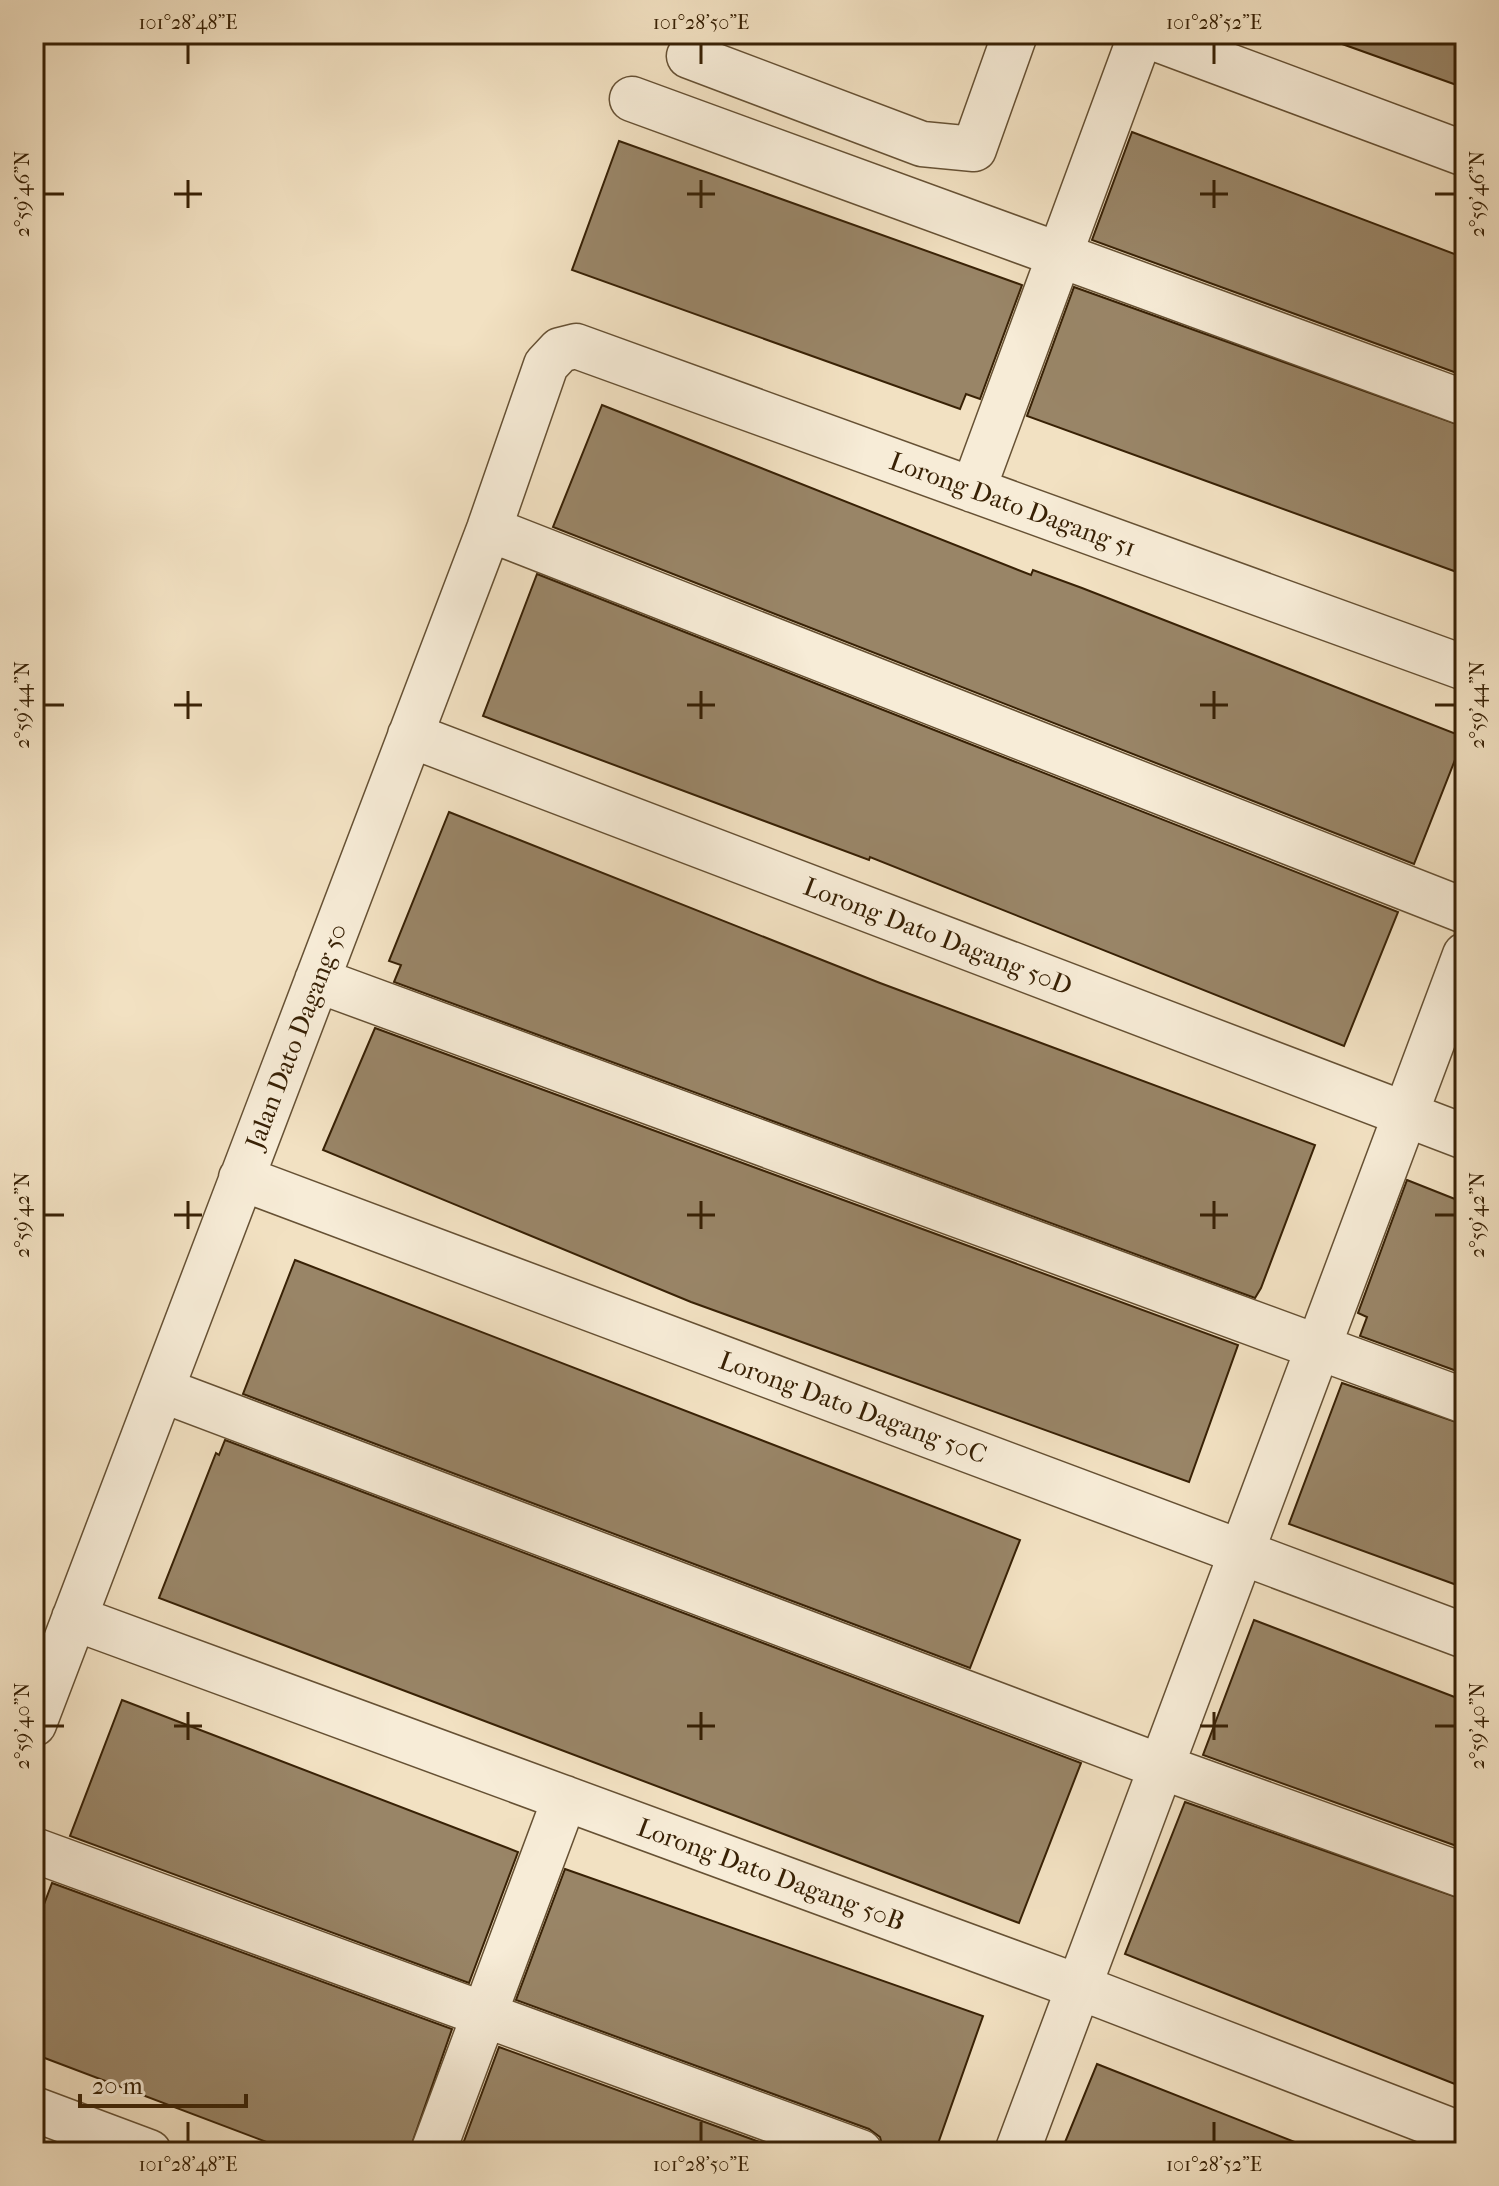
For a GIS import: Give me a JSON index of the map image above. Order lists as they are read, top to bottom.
{
  "streets": {
    "street": [
      "Lorong Dato Dagang 51",
      "Lorong Dato Dagang 50D",
      "Jalan Dato Dagang 50",
      "Lorong Dato Dagang 50C",
      "Lorong Dato Dagang 50B"
    ]
  },
  "crossings": [
    ["Lorong Dato Dagang 51", "Jalan Dato Dagang 50"],
    ["Lorong Dato Dagang 50D", "Jalan Dato Dagang 50"],
    ["Jalan Dato Dagang 50", "Lorong Dato Dagang 50C"],
    ["Jalan Dato Dagang 50", "Lorong Dato Dagang 50B"]
  ],
  "scale_bar": "20 m",
  "coordinates": [
    "101°28'48\"E",
    "101°28'50\"E",
    "101°28'52\"E",
    "2°59'46\"N",
    "2°59'44\"N",
    "2°59'42\"N",
    "2°59'40\"N"
  ]
}
